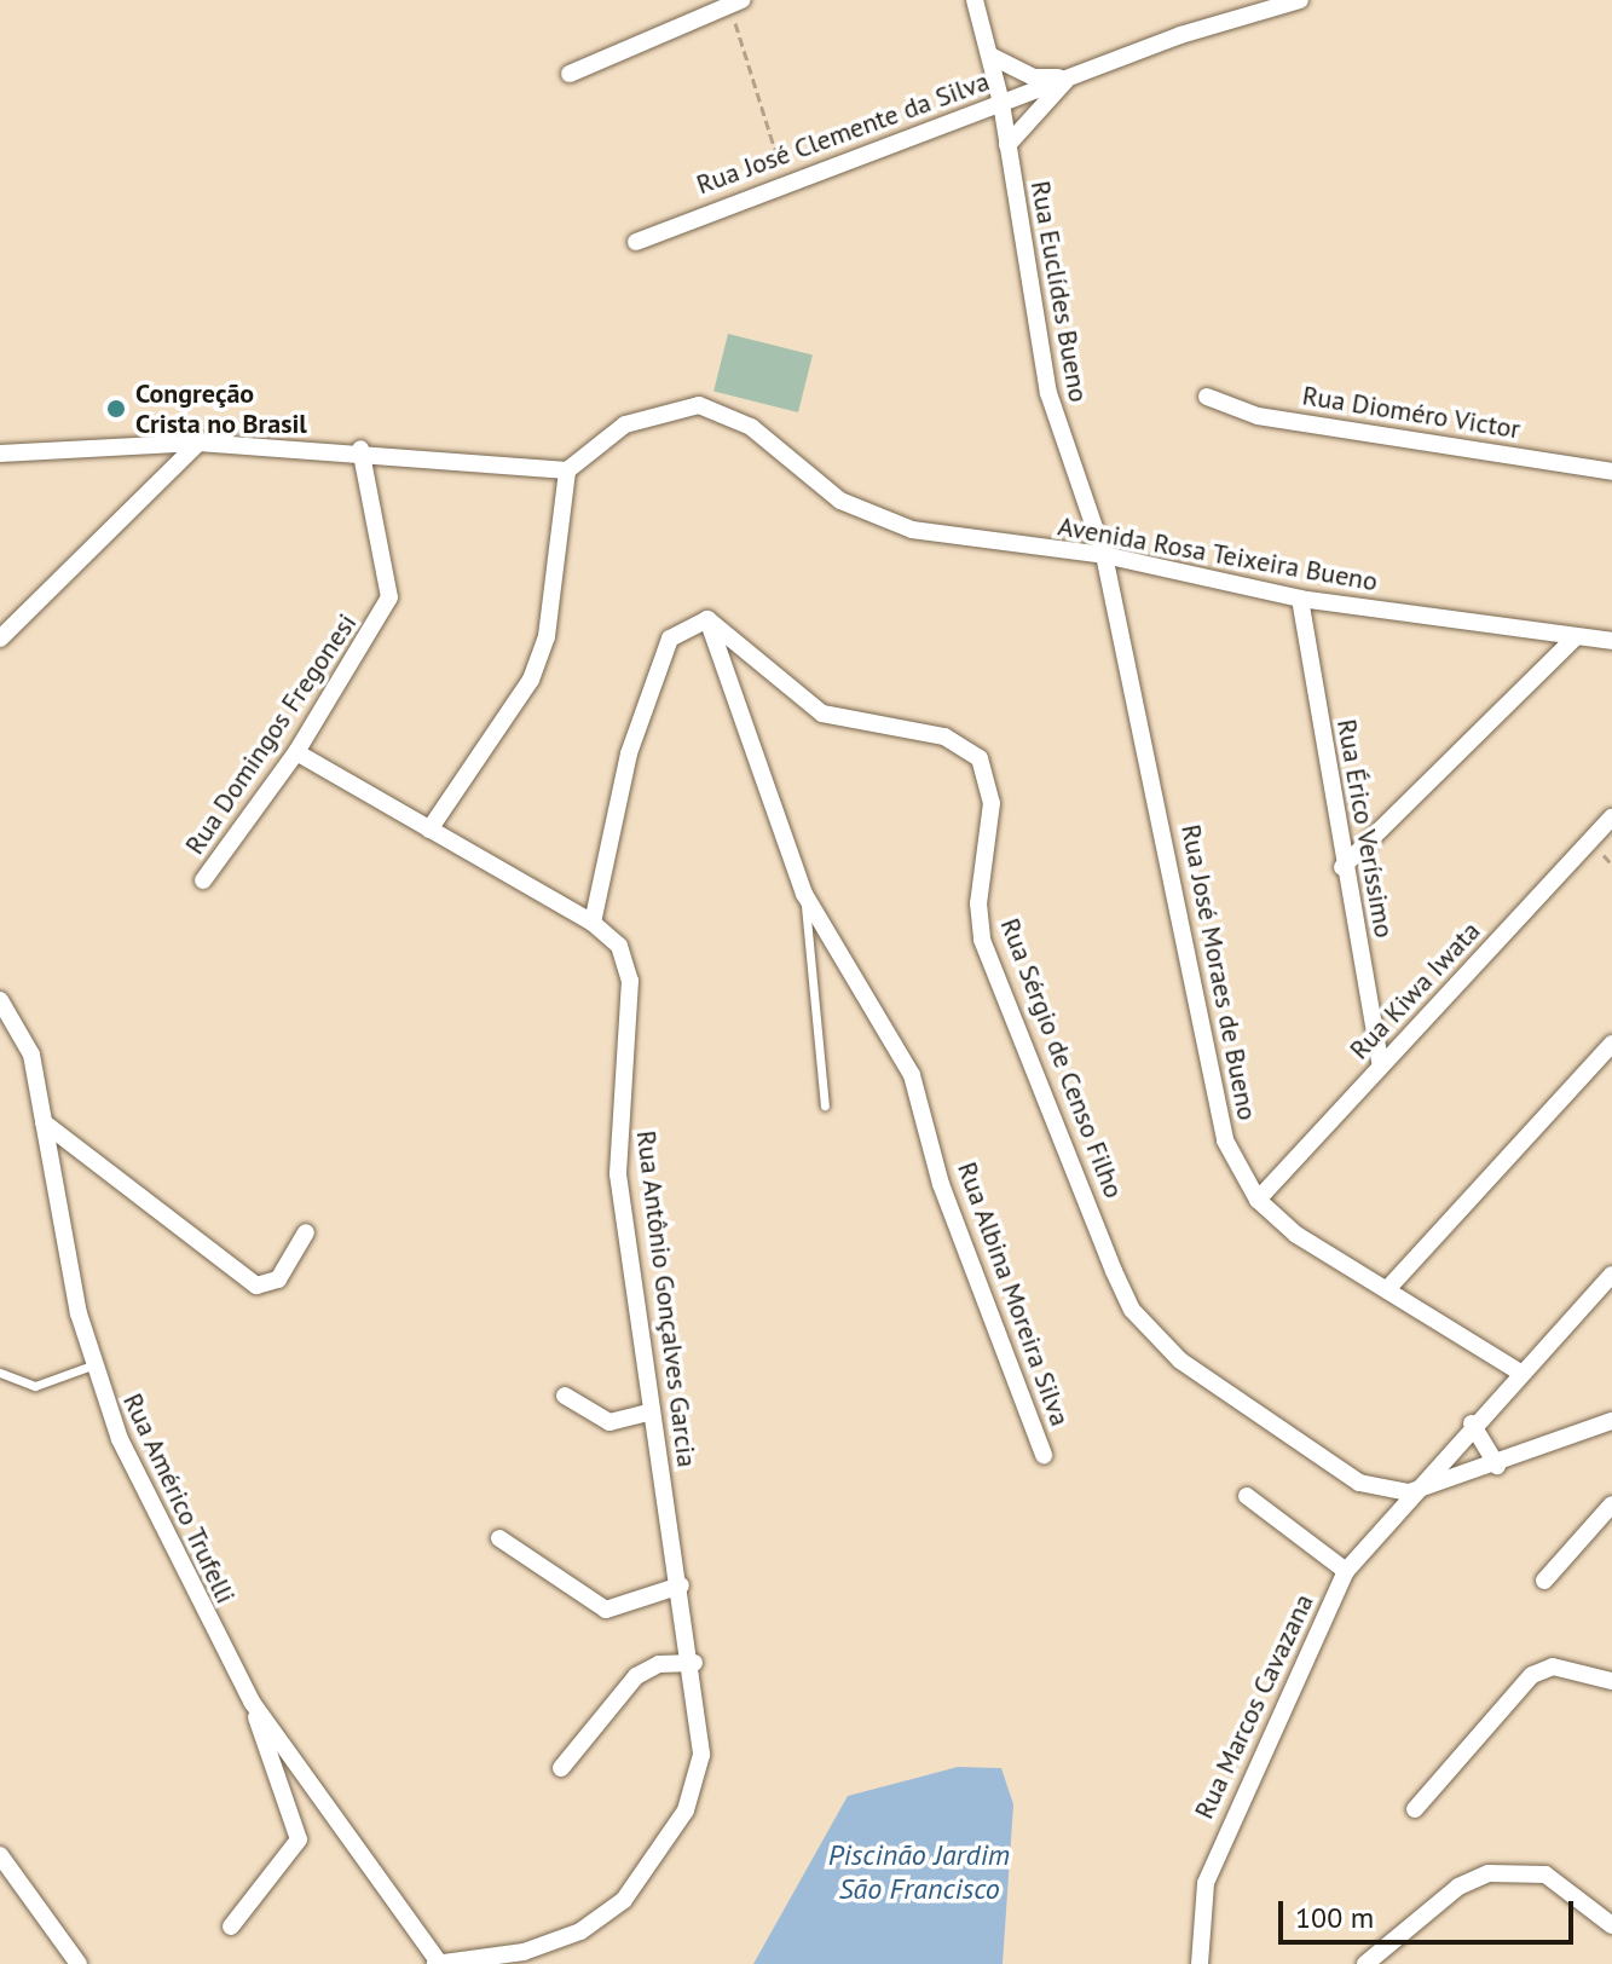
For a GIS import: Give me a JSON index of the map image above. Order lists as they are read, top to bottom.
{
  "streets": {
    "street": [
      "Rua José Clemente da Silva",
      "Rua Euclídes Bueno",
      "Rua Dioméro Victor",
      "Avenida Rosa Teixeira Bueno",
      "Rua Domingos Fregonesi",
      "Rua Érico Veríssimo",
      "Rua José Moraes de Bueno",
      "Rua Kiwa Iwata",
      "Rua Sérgio de Censo Filho",
      "Rua Albina Moreira Silva",
      "Rua Antônio Gonçalves Garcia",
      "Rua Américo Trufelli",
      "Rua Marcos Cavazana"
    ]
  },
  "crossings": [
    ["Rua José Clemente da Silva", "Rua Euclídes Bueno"],
    ["Rua Euclídes Bueno", "Avenida Rosa Teixeira Bueno"],
    ["Rua Euclídes Bueno", "Rua José Moraes de Bueno"],
    ["Avenida Rosa Teixeira Bueno", "Rua Érico Veríssimo"],
    ["Avenida Rosa Teixeira Bueno", "Rua José Moraes de Bueno"],
    ["Rua Domingos Fregonesi", "Rua Antônio Gonçalves Garcia"],
    ["Rua Érico Veríssimo", "Rua Kiwa Iwata"],
    ["Rua José Moraes de Bueno", "Rua Kiwa Iwata"],
    ["Rua José Moraes de Bueno", "Rua Marcos Cavazana"],
    ["Rua Sérgio de Censo Filho", "Rua Albina Moreira Silva"],
    ["Rua Sérgio de Censo Filho", "Rua Marcos Cavazana"],
    ["Rua Antônio Gonçalves Garcia", "Rua Américo Trufelli"]
  ],
  "water": ["Piscinão Jardim São Francisco"],
  "places": ["Congreção Crista no Brasil"],
  "scale_bar": "100 m"
}
